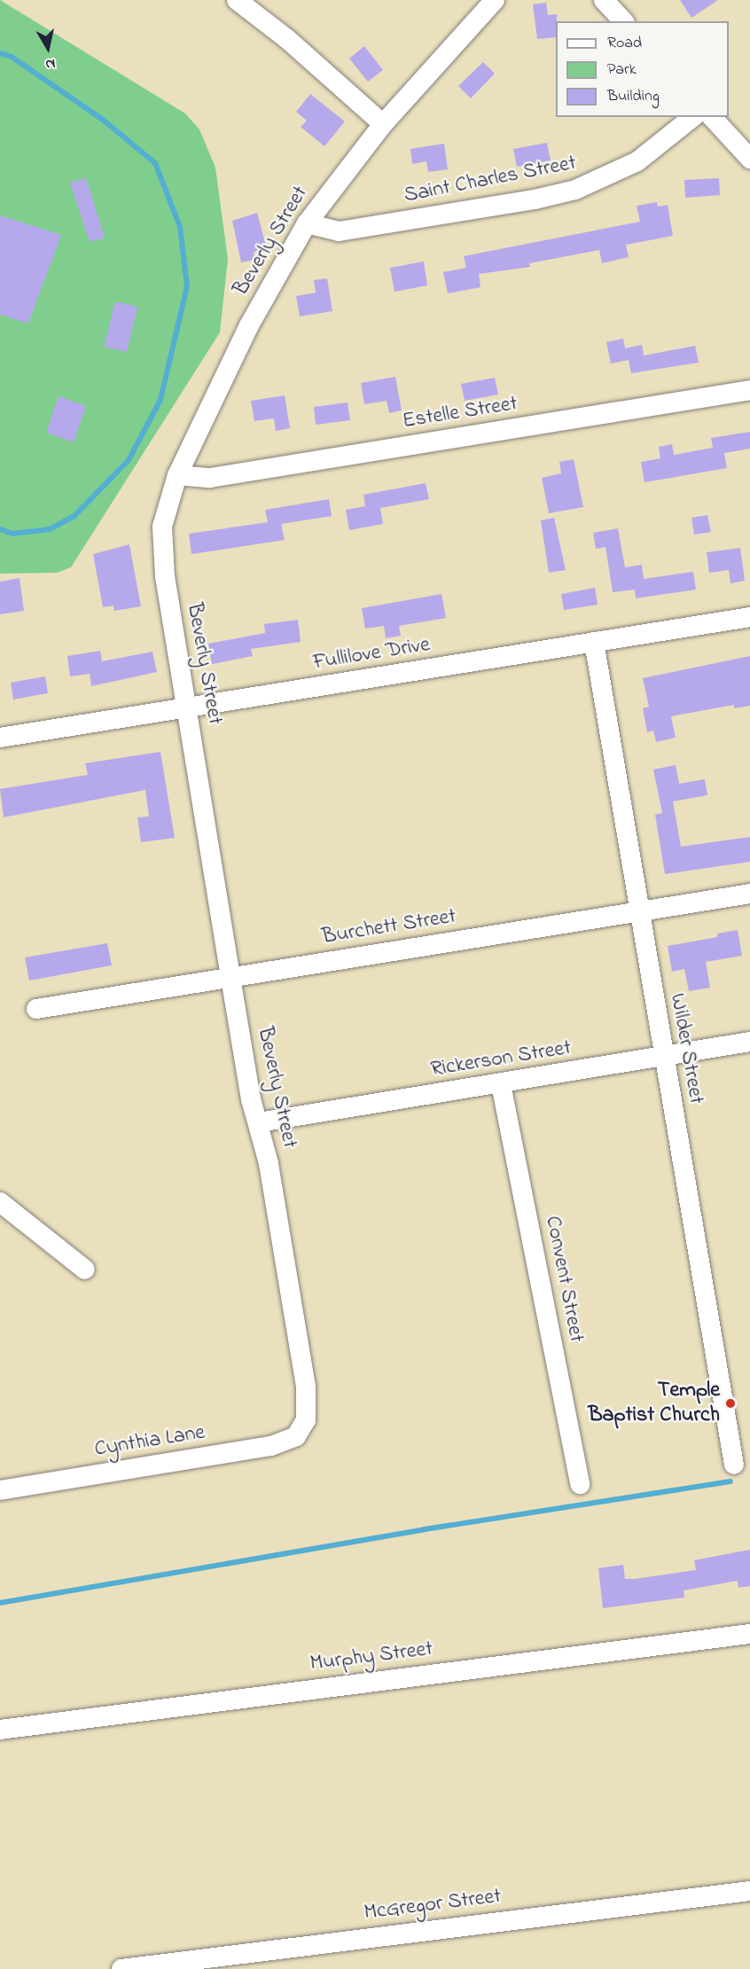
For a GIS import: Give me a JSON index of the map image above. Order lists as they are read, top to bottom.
{
  "streets": {
    "street": [
      "Saint Charles Street",
      "Beverly Street",
      "Estelle Street",
      "Fullilove Drive",
      "Burchett Street",
      "Wilder Street",
      "Rickerson Street",
      "Convent Street",
      "Cynthia Lane",
      "Murphy Street",
      "McGregor Street"
    ]
  },
  "crossings": [
    ["Saint Charles Street", "Beverly Street"],
    ["Beverly Street", "Estelle Street"],
    ["Beverly Street", "Fullilove Drive"],
    ["Beverly Street", "Burchett Street"],
    ["Beverly Street", "Rickerson Street"],
    ["Beverly Street", "Cynthia Lane"],
    ["Fullilove Drive", "Wilder Street"],
    ["Burchett Street", "Wilder Street"],
    ["Wilder Street", "Rickerson Street"],
    ["Rickerson Street", "Convent Street"]
  ],
  "places": ["Temple Baptist Church"],
  "legend": ["Road", "Park", "Building"],
  "north": "bottom"
}
